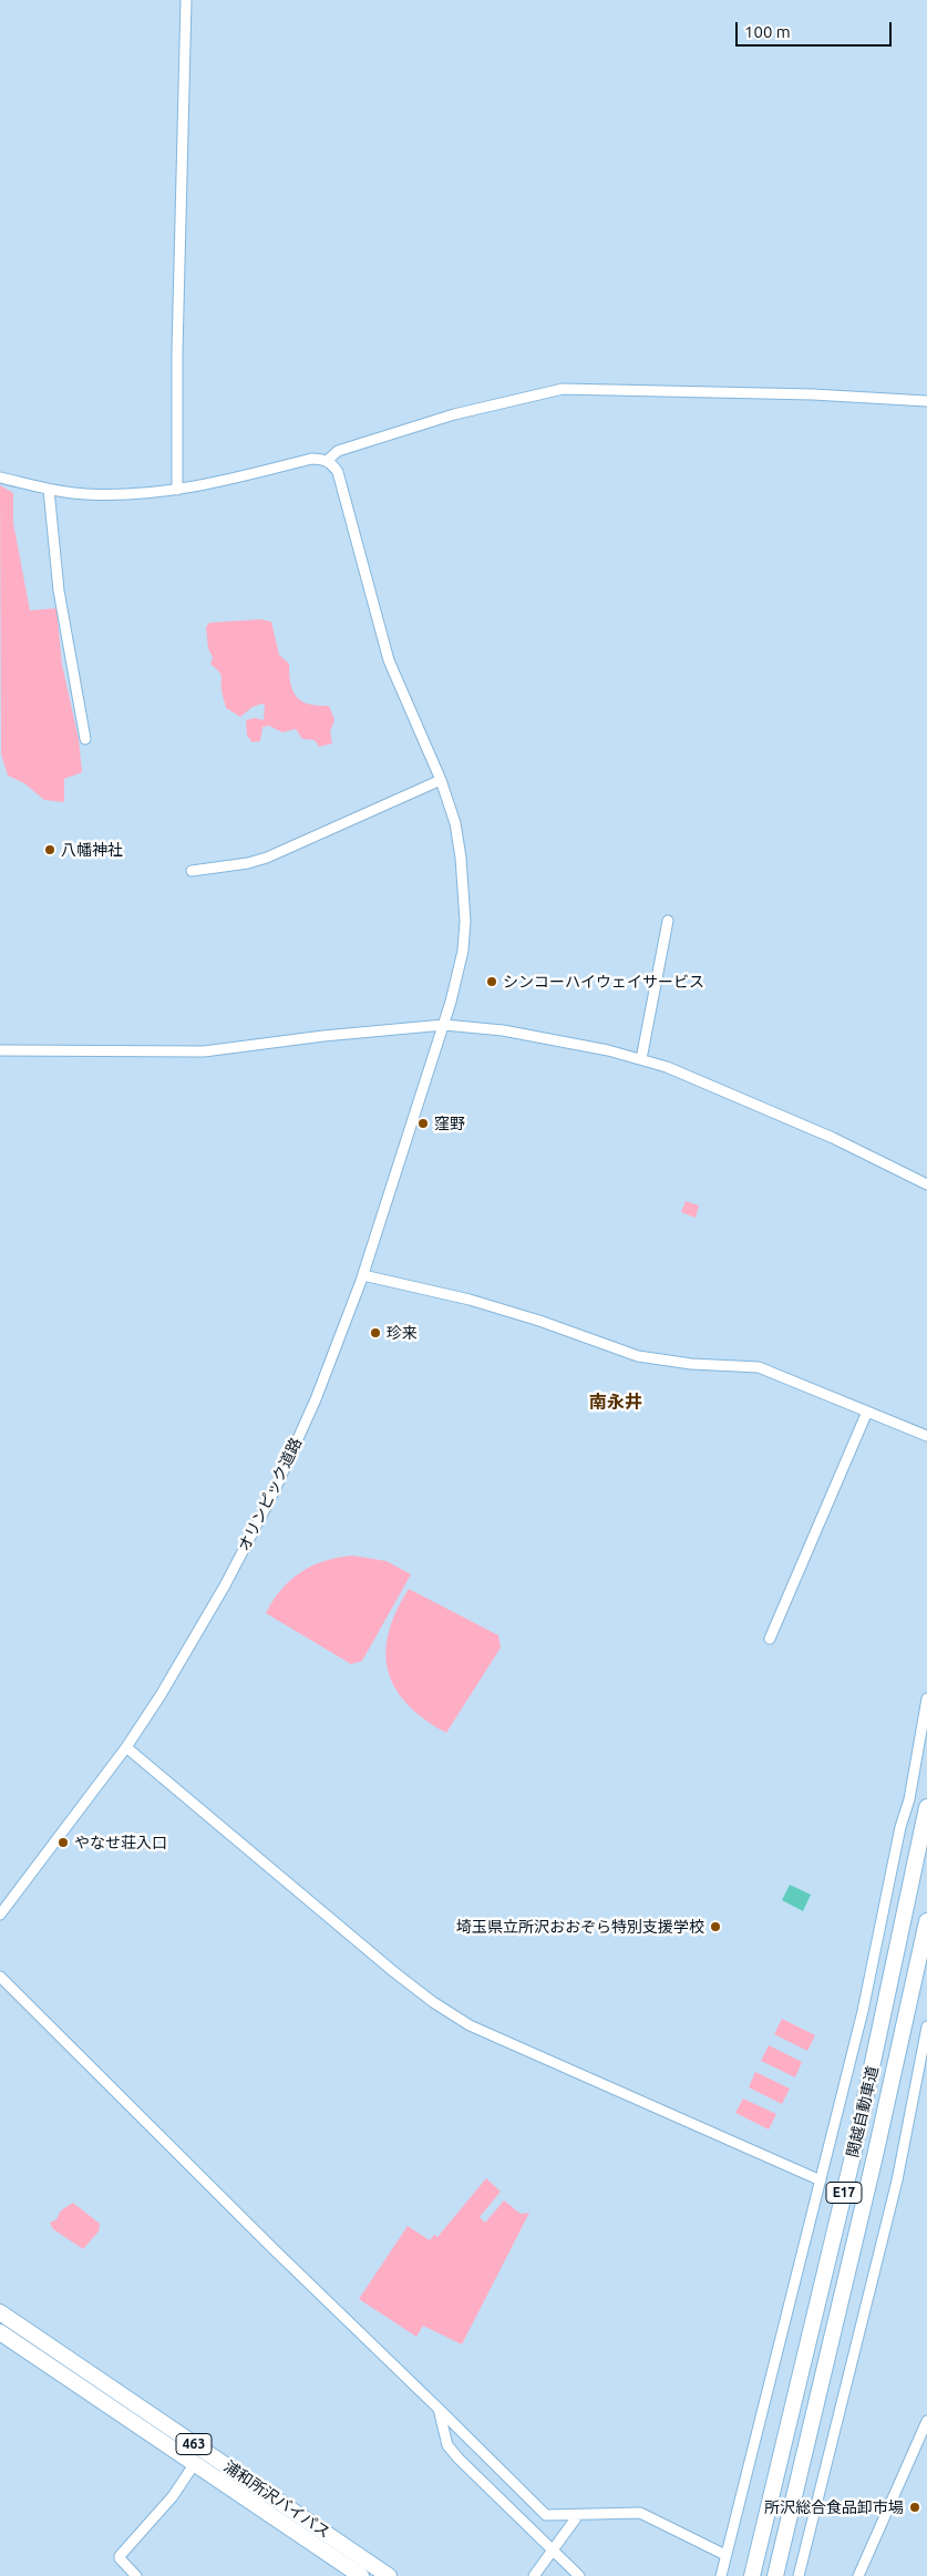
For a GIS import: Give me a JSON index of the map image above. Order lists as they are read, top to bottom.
{
  "streets": {
    "highway": [
      "関越自動車道",
      "E17",
      "463",
      "浦和所沢バイパス"
    ],
    "street": ["オリンピック道路"]
  },
  "districts": ["南永井"],
  "places": [
    "八幡神社",
    "シンコーハイウェイサービス",
    "窪野",
    "珍来",
    "やなせ荘入口",
    "埼玉県立所沢おおぞら特別支援学校",
    "所沢総合食品卸市場"
  ],
  "scale_bar": "100 m"
}
